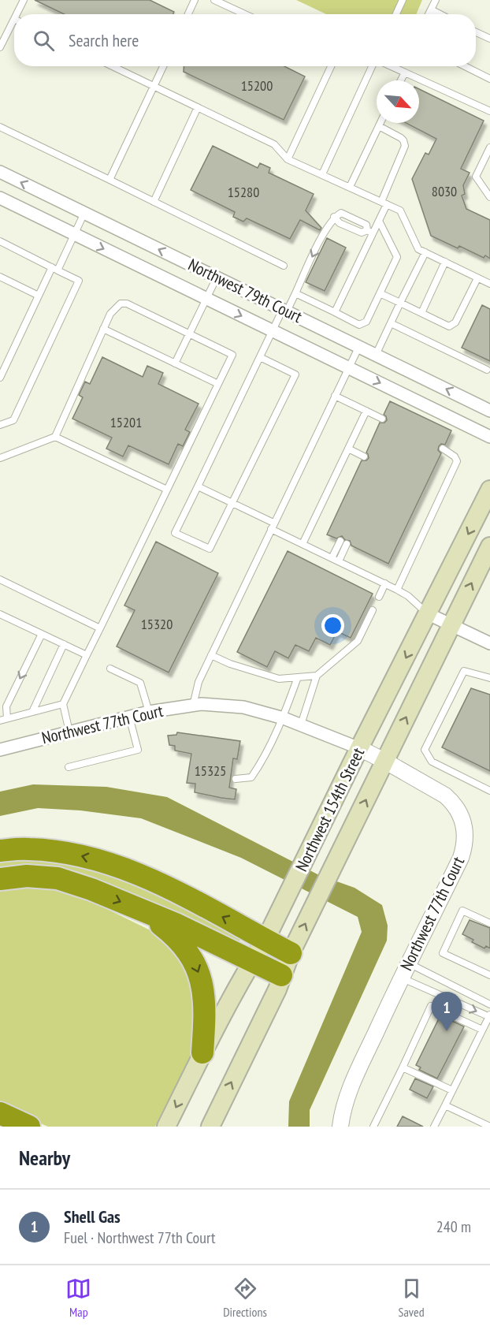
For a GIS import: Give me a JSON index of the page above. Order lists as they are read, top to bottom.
{
  "streets": {
    "main road": ["Northwest 154th Street"],
    "street": ["Northwest 79th Court", "Northwest 77th Court"]
  },
  "crossings": [
    ["Northwest 77th Court", "Northwest 154th Street"]
  ],
  "house_numbers": [
    "15200",
    "8030",
    "15280",
    "15201",
    "15320",
    "15325"
  ],
  "north": "bottom right",
  "page": {
    "search": "Search here",
    "pins": "1",
    "heading": "Nearby",
    "list": [
      {
        "mark": "1",
        "name": "Shell Gas",
        "note": "Fuel · Northwest 77th Court",
        "value": "240 m"
      }
    ],
    "nav": ["Map", "Directions", "Saved"]
  }
}
